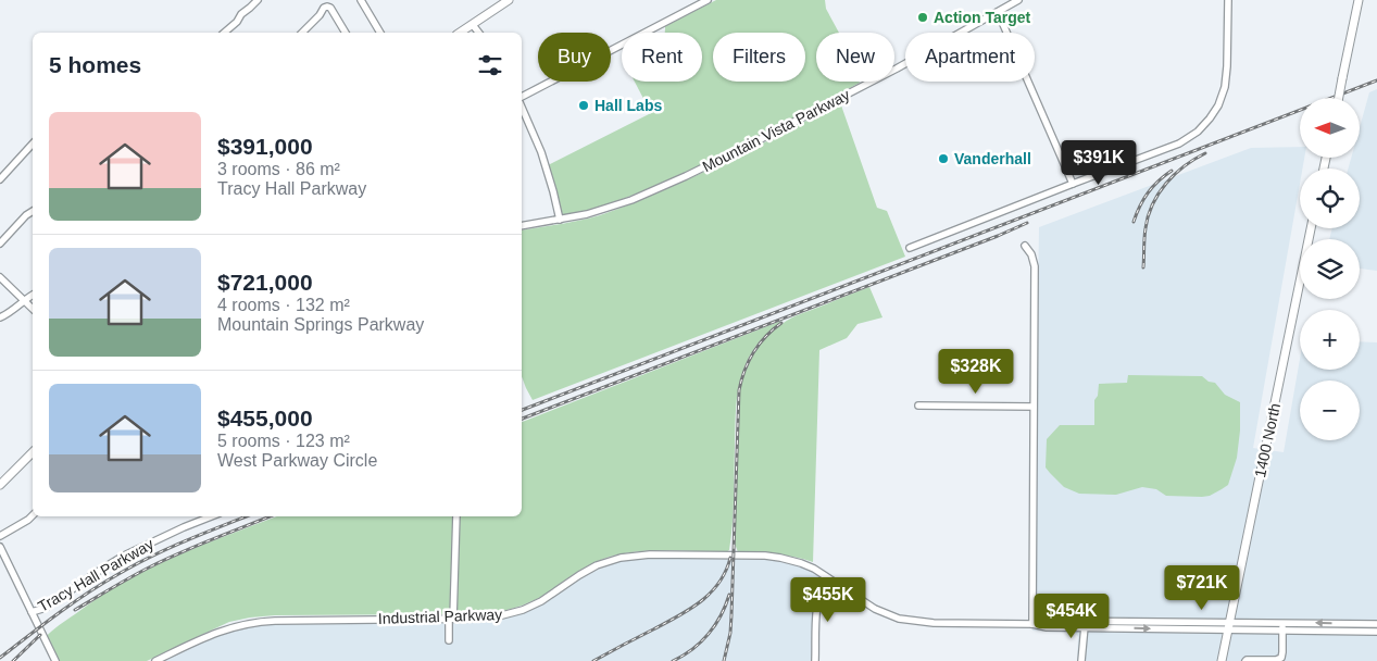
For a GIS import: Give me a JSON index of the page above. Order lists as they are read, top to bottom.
{
  "streets": {
    "main road": ["1400 North"],
    "street": ["Mountain Vista Parkway", "Tracy Hall Parkway", "Industrial Parkway"]
  },
  "crossings": [
    ["1400 North", "Industrial Parkway"]
  ],
  "places": ["Action Target", "Hall Labs", "Vanderhall"],
  "north": "left",
  "page": {
    "chip": [
      "Buy",
      "Rent",
      "Filters",
      "New",
      "Apartment"
    ],
    "heading": "5 homes",
    "map_buttons": ["+", "−"],
    "list": [
      {
        "name": "$391,000",
        "note": "3 rooms · 86 m² · Tracy Hall Parkway"
      },
      {
        "name": "$721,000",
        "note": "4 rooms · 132 m² · Mountain Springs Parkway"
      },
      {
        "name": "$455,000",
        "note": "5 rooms · 123 m² · West Parkway Circle"
      }
    ],
    "price": [
      "$391K",
      "$328K",
      "$721K",
      "$455K",
      "$454K"
    ]
  }
}
